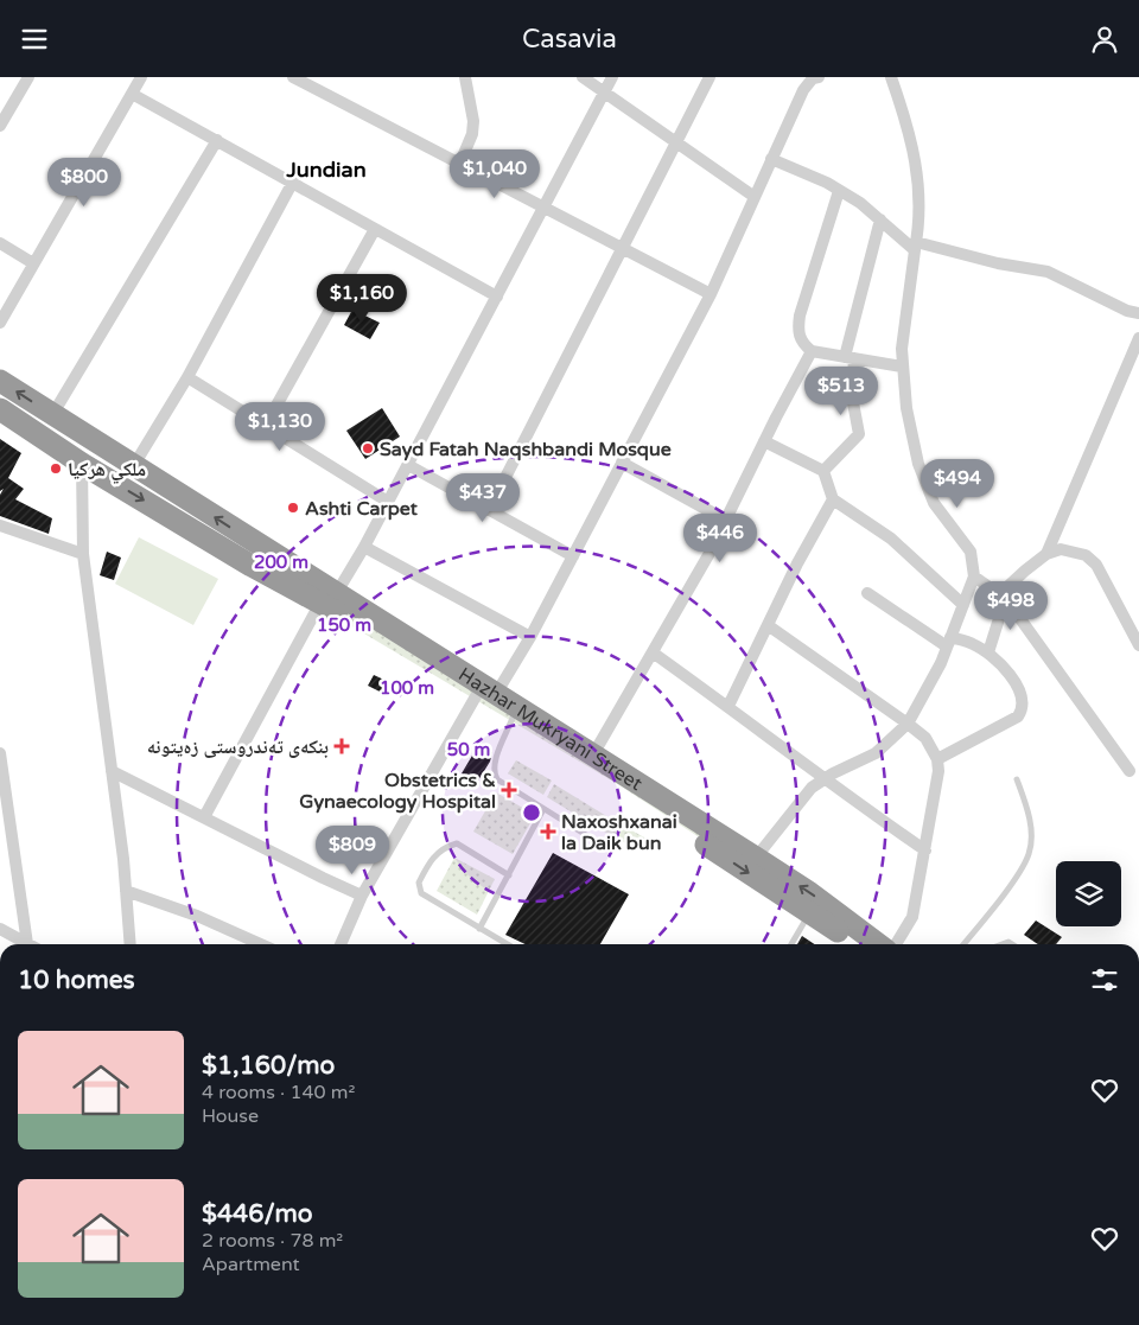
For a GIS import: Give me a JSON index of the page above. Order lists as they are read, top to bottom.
{
  "streets": {
    "highway": ["Hazhar Mukryani Street"]
  },
  "districts": ["Jundian"],
  "places": {
    "other": ["Sayd Fatah Naqshbandi Mosque", "ملكي هركيا", "Ashti Carpet"],
    "health": ["بنکەی تەندروستی زەیتونە", "Obstetrics & Gynaecology Hospital", "Naxoshxanai la Daik bun"]
  },
  "page": {
    "header": "Casavia",
    "price": [
      "$1,040",
      "$800",
      "$1,160",
      "$513",
      "$1,130",
      "$494",
      "$437",
      "$446",
      "$498",
      "$809"
    ],
    "heading": "10 homes",
    "list": [
      {
        "name": "$1,160/mo",
        "note": "4 rooms · 140 m² · House"
      },
      {
        "name": "$446/mo",
        "note": "2 rooms · 78 m² · Apartment"
      }
    ]
  },
  "rings": [
    "200 m",
    "150 m",
    "100 m",
    "50 m"
  ]
}
